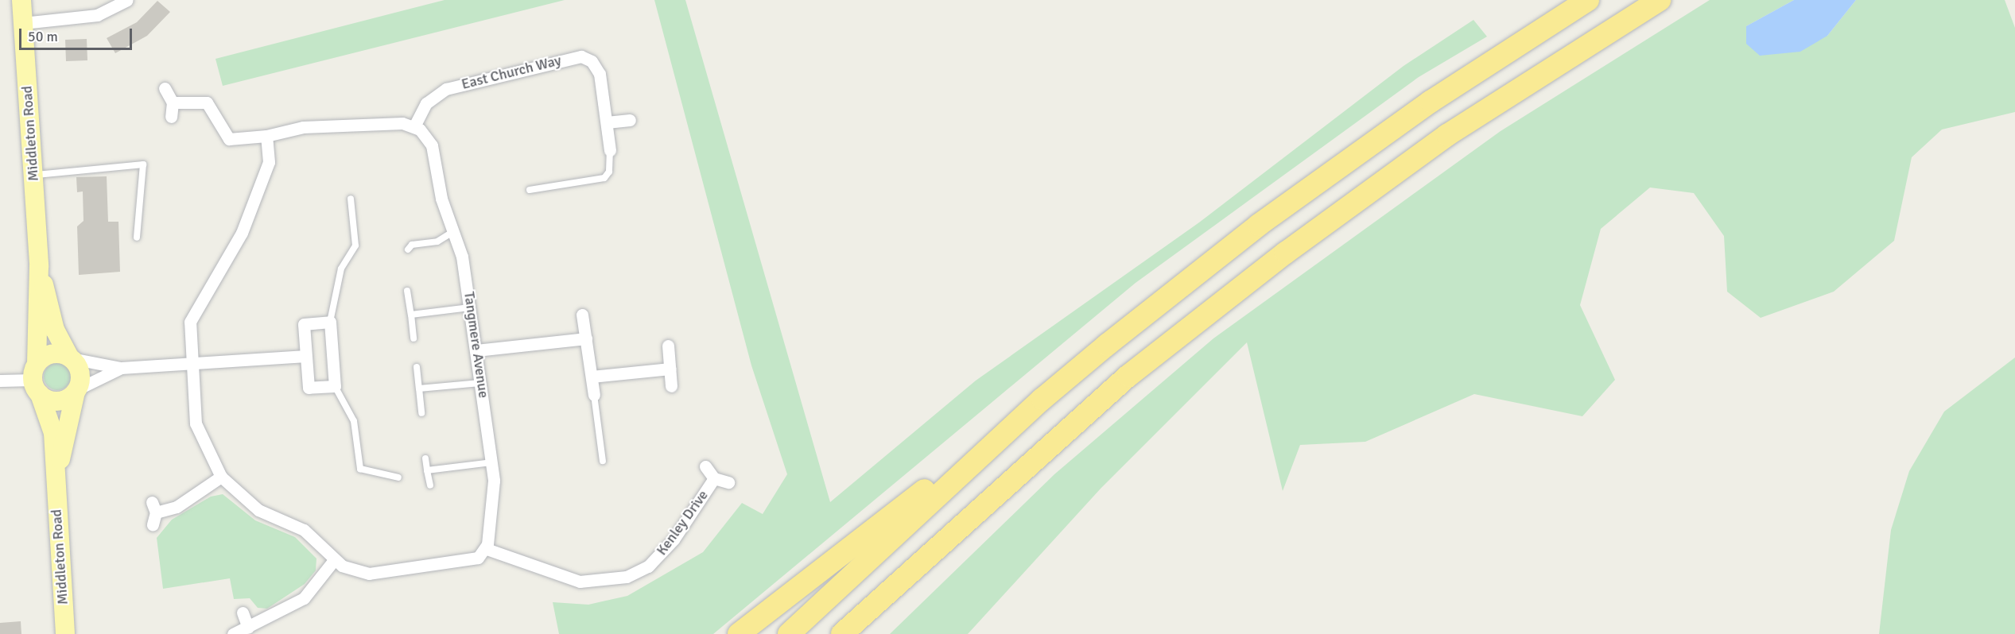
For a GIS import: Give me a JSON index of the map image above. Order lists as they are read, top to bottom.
{
  "streets": {
    "main road": ["Middleton Road"],
    "street": ["East Church Way", "Tangmere Avenue", "Kenley Drive"]
  },
  "crossings": [
    ["East Church Way", "Tangmere Avenue"],
    ["Tangmere Avenue", "Kenley Drive"]
  ],
  "scale_bar": "50 m"
}
